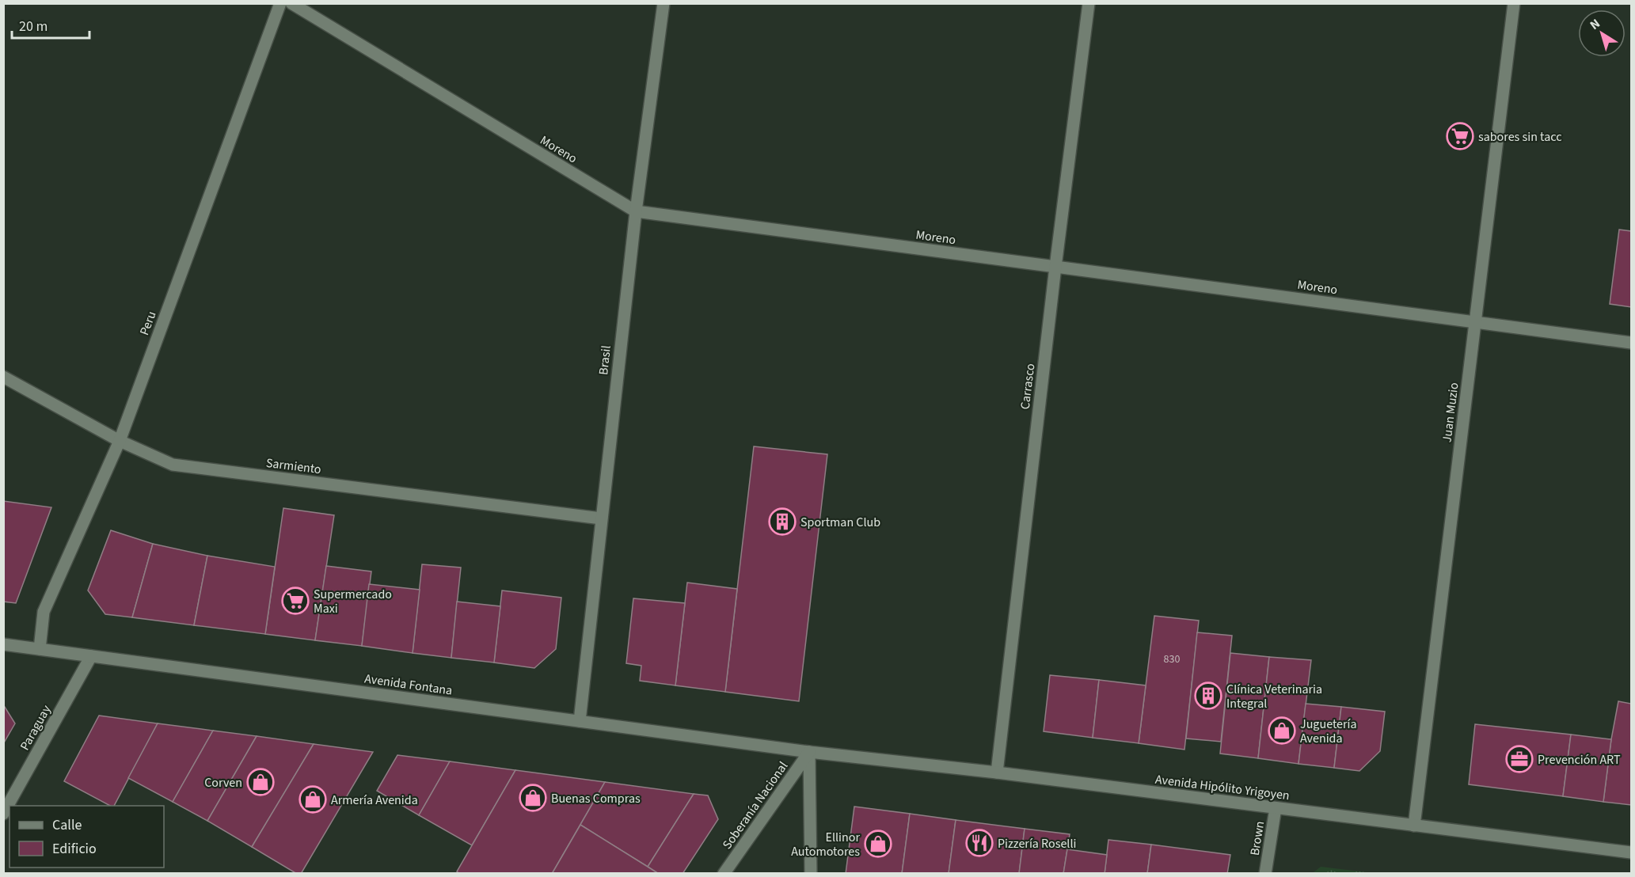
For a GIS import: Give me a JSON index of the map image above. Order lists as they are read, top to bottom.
{
  "streets": {
    "street": [
      "Moreno",
      "Peru",
      "Brasil",
      "Carrasco",
      "Juan Muzio",
      "Sarmiento",
      "Avenida Fontana",
      "Paraguay",
      "Avenida Hipólito Yrigoyen",
      "Soberanía Nacional",
      "Brown"
    ]
  },
  "crossings": [
    ["Moreno", "Brasil"],
    ["Moreno", "Carrasco"],
    ["Moreno", "Juan Muzio"],
    ["Peru", "Sarmiento"],
    ["Peru", "Avenida Fontana"],
    ["Brasil", "Sarmiento"],
    ["Brasil", "Avenida Fontana"],
    ["Carrasco", "Avenida Hipólito Yrigoyen"],
    ["Juan Muzio", "Avenida Hipólito Yrigoyen"],
    ["Avenida Fontana", "Paraguay"],
    ["Avenida Fontana", "Avenida Hipólito Yrigoyen"],
    ["Avenida Fontana", "Soberanía Nacional"],
    ["Avenida Hipólito Yrigoyen", "Soberanía Nacional"],
    ["Avenida Hipólito Yrigoyen", "Brown"]
  ],
  "places": {
    "supermarket": ["sabores sin tacc", "Supermercado Maxi"],
    "building": ["Sportman Club", "Clínica Veterinaria Integral"],
    "shop": [
      "Juguetería Avenida",
      "Corven",
      "Buenas Compras",
      "Armería Avenida",
      "Ellinor Automotores"
    ],
    "office": ["Prevención ART"],
    "restaurant": ["Pizzería Roselli"]
  },
  "house_numbers": ["830"],
  "legend": ["Calle", "Edificio"],
  "scale_bar": "20 m",
  "north": "top left"
}
